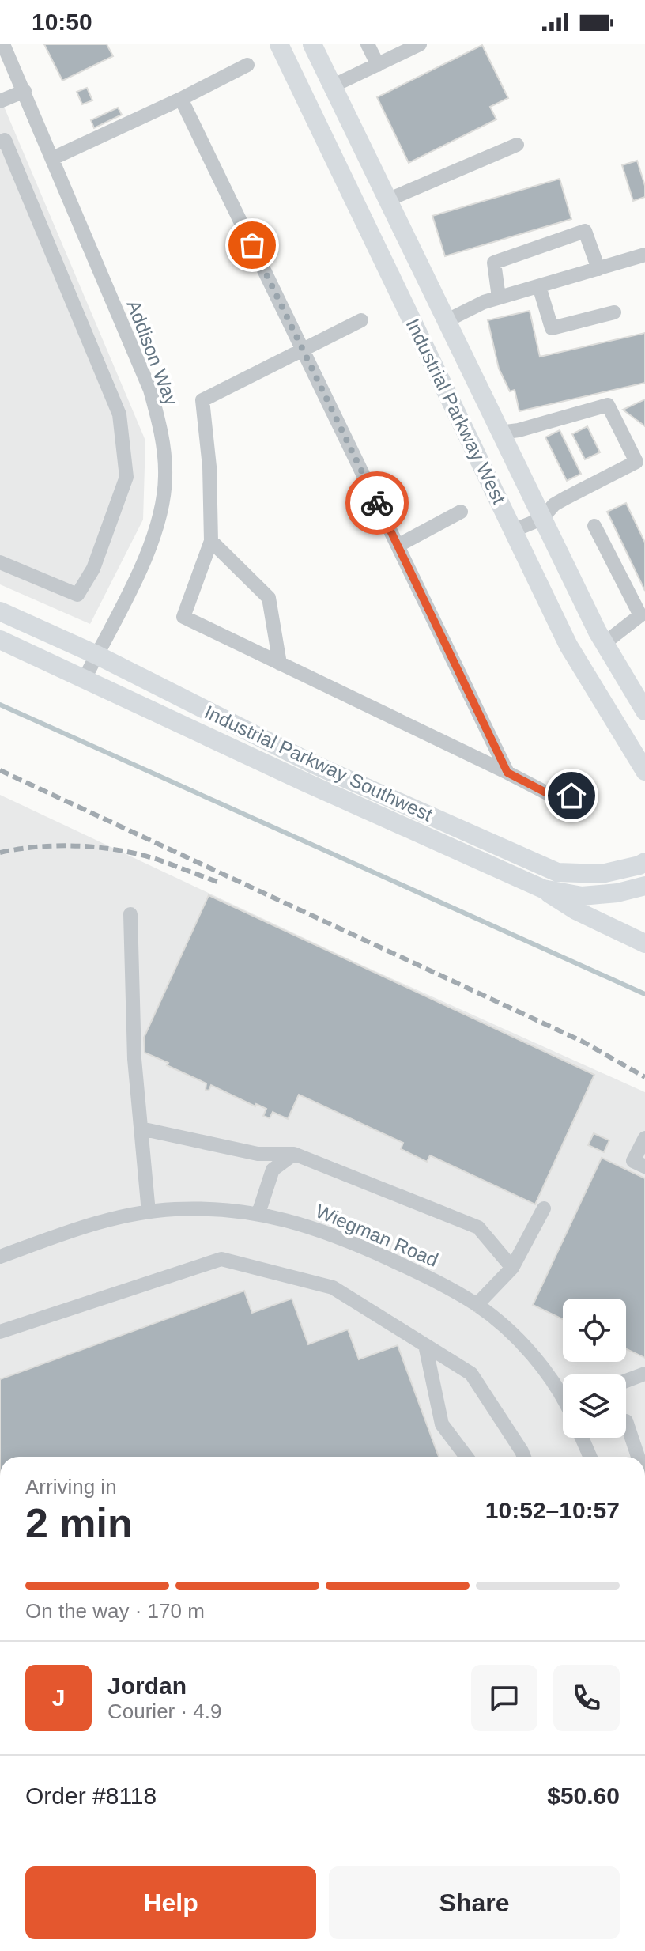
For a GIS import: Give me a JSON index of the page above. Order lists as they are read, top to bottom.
{
  "streets": {
    "main road": ["Industrial Parkway West", "Industrial Parkway Southwest"],
    "street": ["Addison Way", "Wiegman Road"]
  },
  "crossings": [
    ["Addison Way", "Industrial Parkway Southwest"]
  ],
  "page": {
    "status": "10:50",
    "heading": ["2 min", "Arriving in", "10:52–10:57"],
    "panel": [
      "Jordan",
      "Courier · 4.9",
      "Order #8118",
      "$50.60"
    ],
    "bar": "On the way · 170 m",
    "round": "J",
    "buttons": ["Help", "Share"]
  }
}
